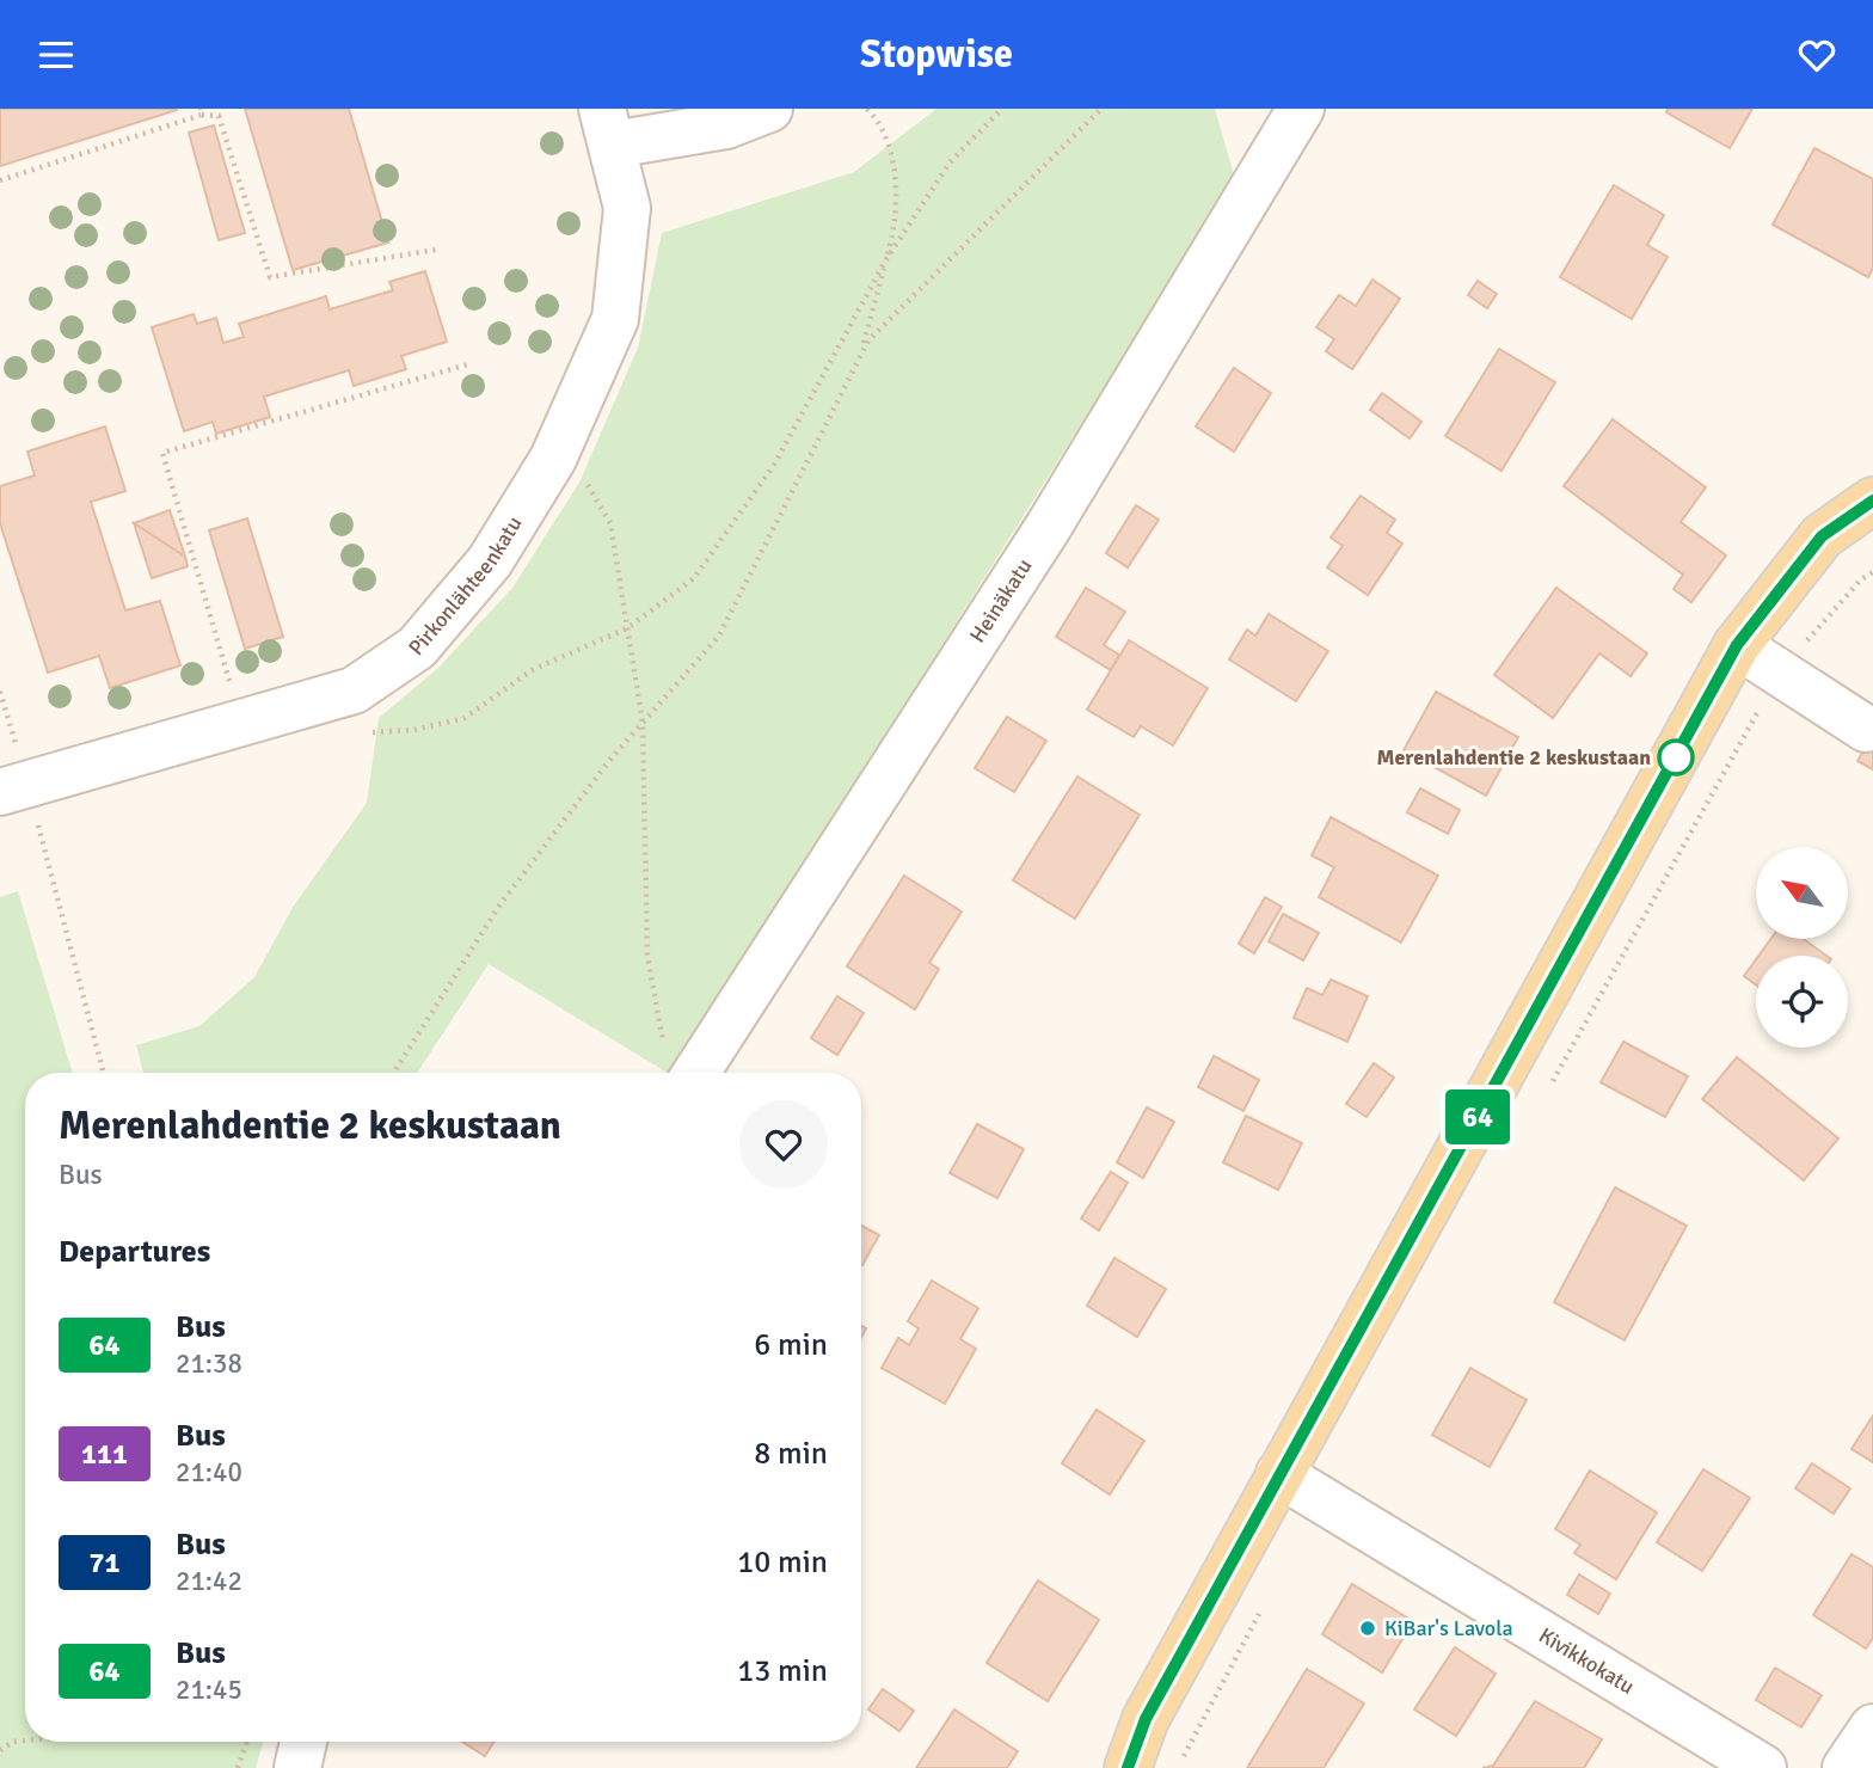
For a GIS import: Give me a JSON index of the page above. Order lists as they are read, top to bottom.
{
  "streets": {
    "street": ["Pirkonlähteenkatu", "Heinäkatu", "Kivikkokatu"]
  },
  "places": ["Merenlahdentie 2 keskustaan", "KiBar's Lavola"],
  "lines": ["bus line 64"],
  "north": "top left",
  "page": {
    "header": "Stopwise",
    "on_map": "64",
    "heading": [
      ["Merenlahdentie 2 keskustaan", "Bus"],
      "Departures"
    ],
    "list": [
      {
        "mark": "64",
        "name": "Bus",
        "note": "21:38",
        "value": "6 min"
      },
      {
        "mark": "111",
        "name": "Bus",
        "note": "21:40",
        "value": "8 min"
      },
      {
        "mark": "71",
        "name": "Bus",
        "note": "21:42",
        "value": "10 min"
      },
      {
        "mark": "64",
        "name": "Bus",
        "note": "21:45",
        "value": "13 min"
      }
    ]
  }
}
